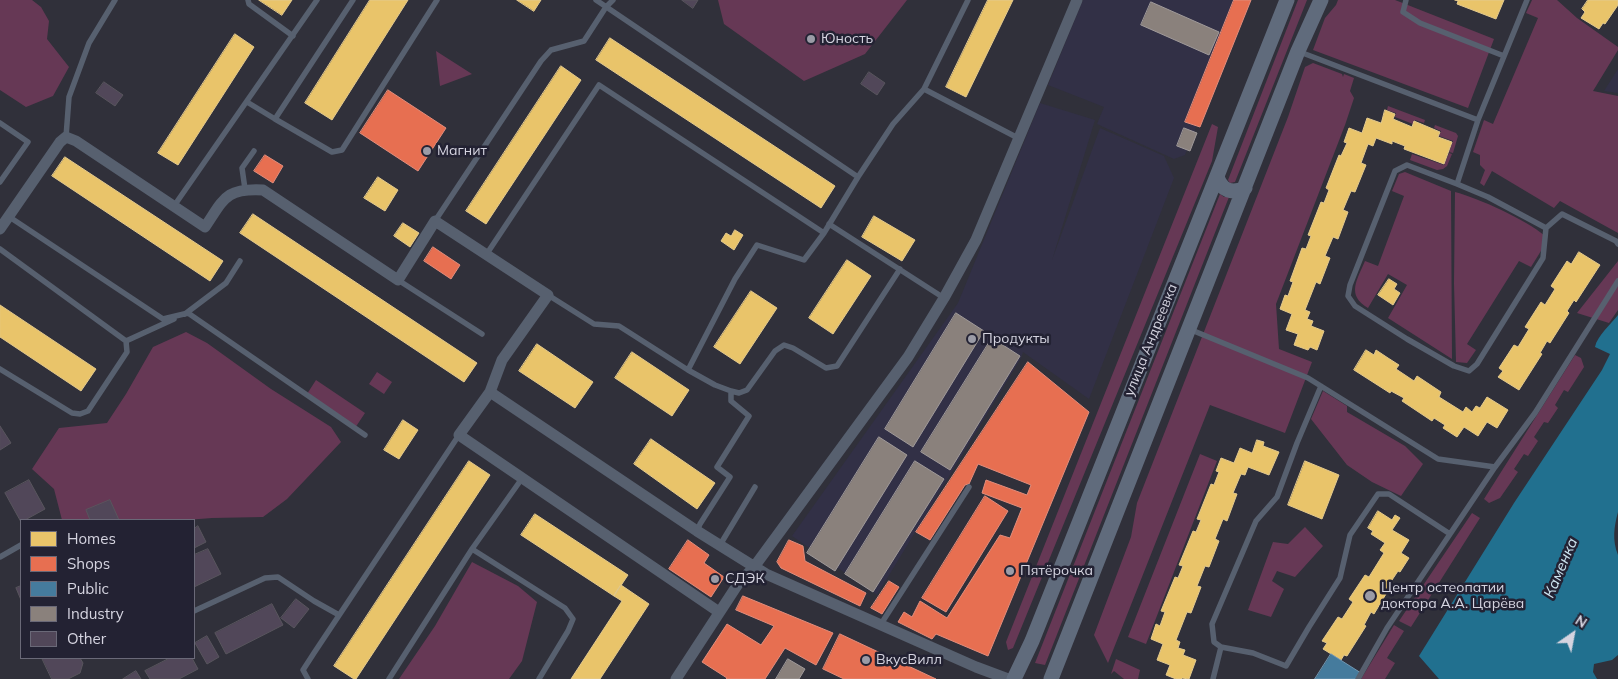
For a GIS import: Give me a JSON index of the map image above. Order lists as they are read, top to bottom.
{
  "streets": {
    "main road": ["улица Андреевка"]
  },
  "water": ["Каменка"],
  "places": [
    "Юность",
    "Магнит",
    "Продукты",
    "Пятёрочка",
    "СДЭК",
    "Центр остеопатии доктора А.А. Царёва",
    "ВкусВилл"
  ],
  "legend": [
    "Homes",
    "Shops",
    "Public",
    "Industry",
    "Other"
  ],
  "north": "top right"
}
